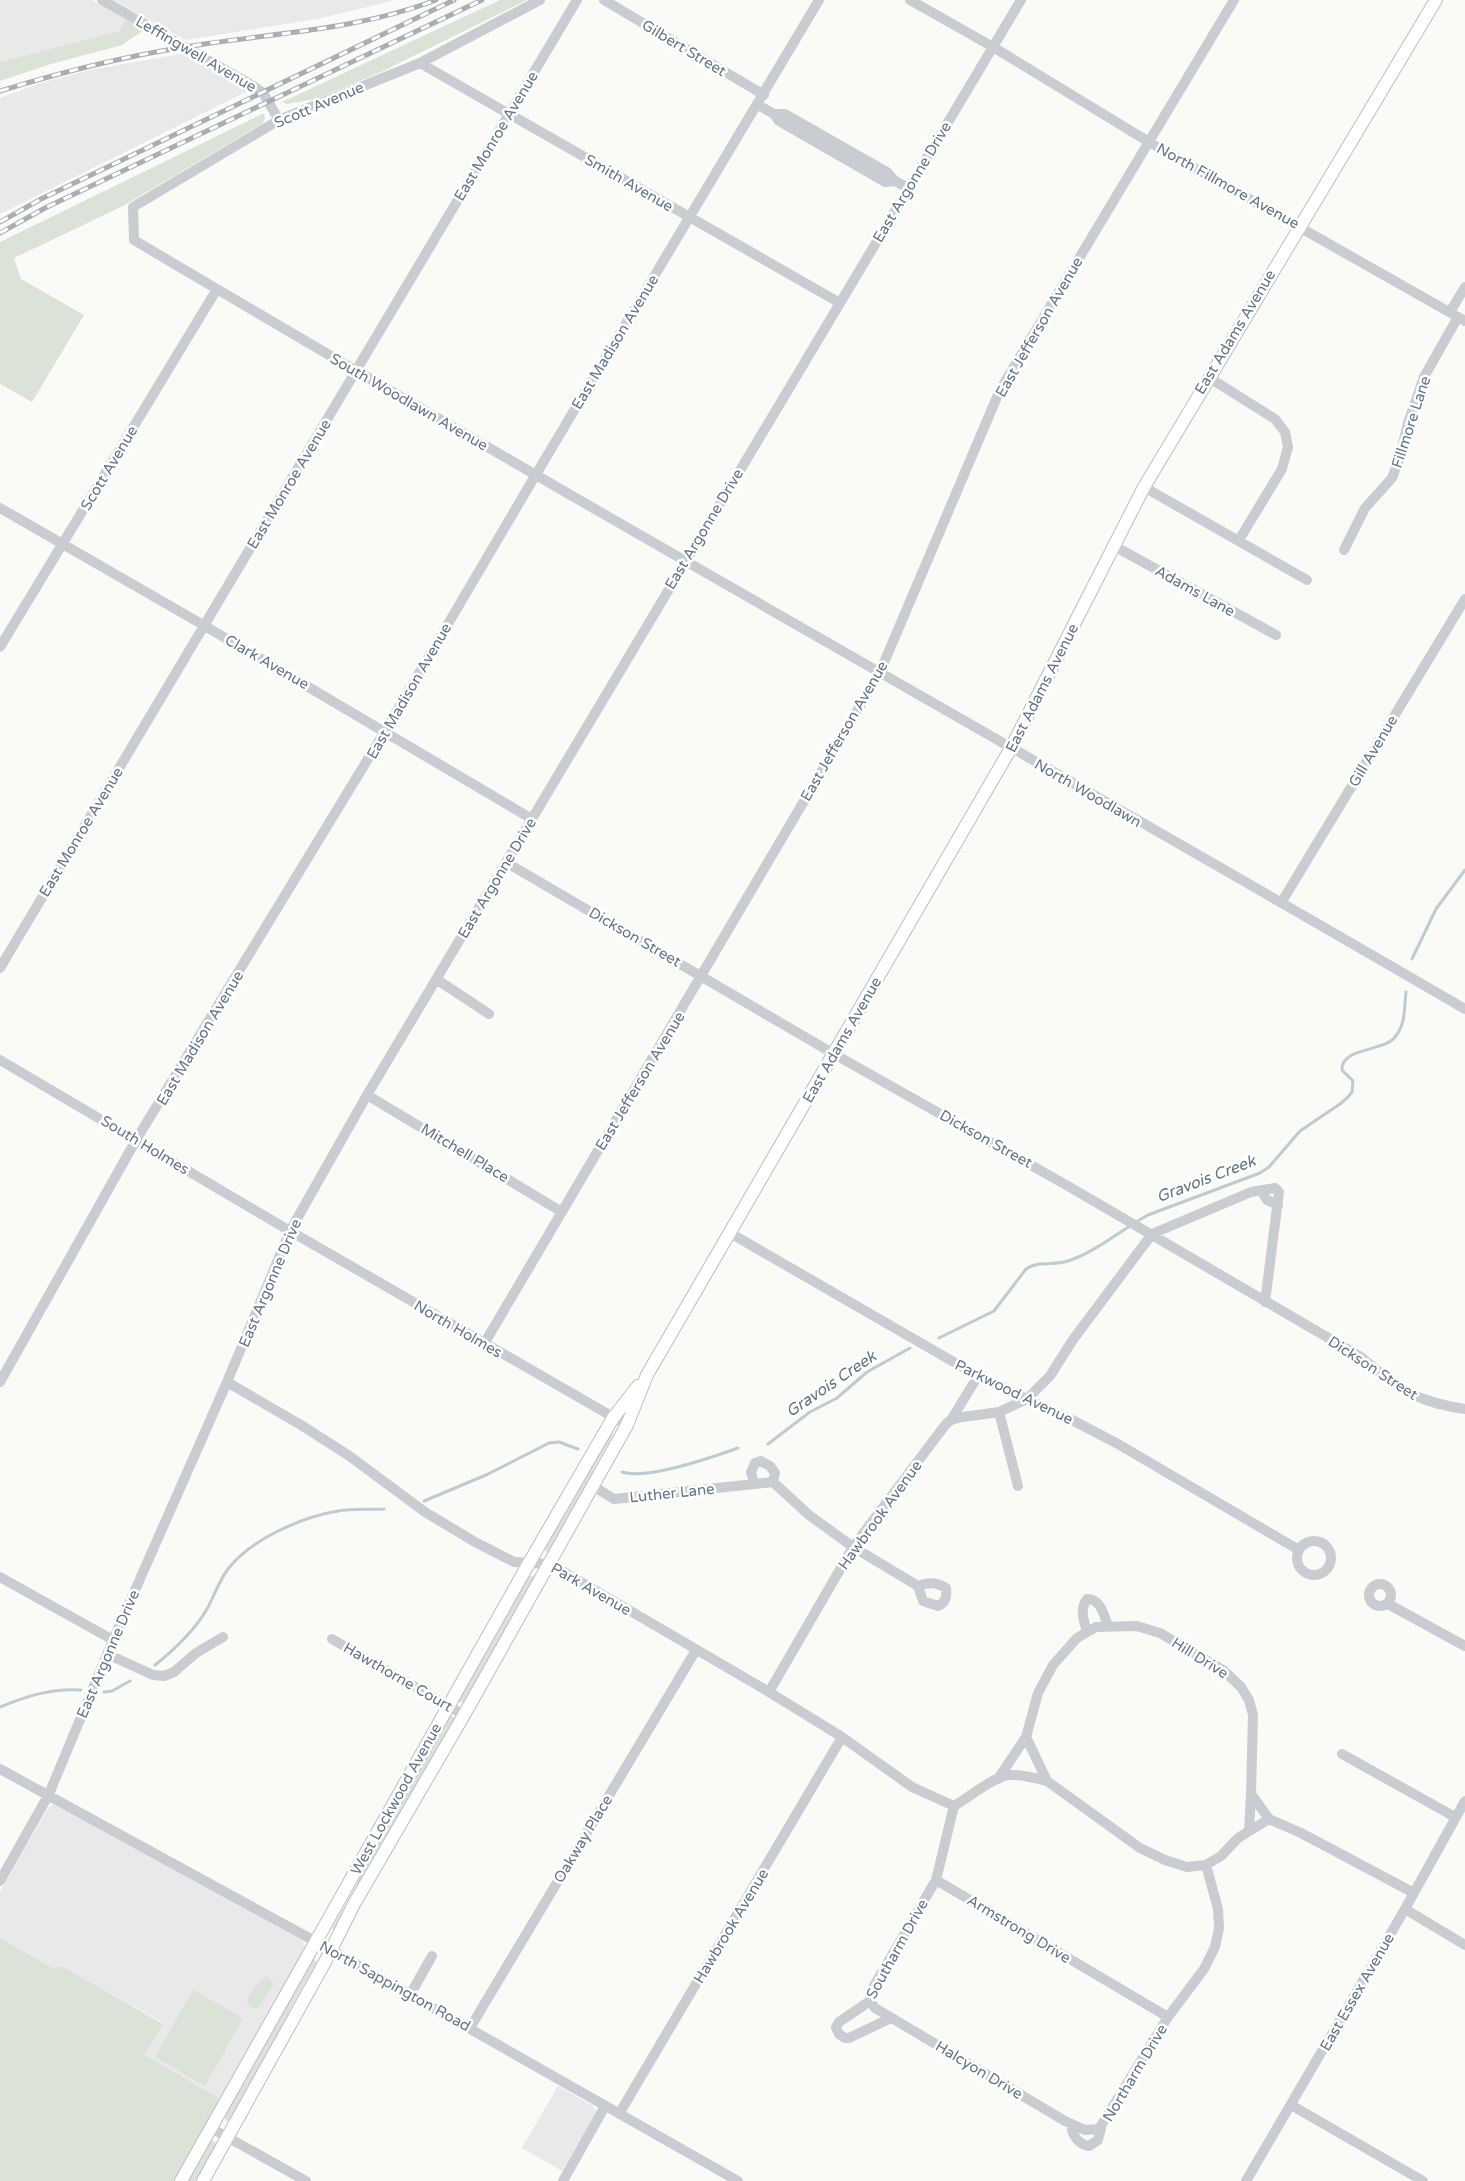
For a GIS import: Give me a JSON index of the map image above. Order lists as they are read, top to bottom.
{
  "streets": {
    "main road": ["East Adams Avenue", "West Lockwood Avenue"],
    "street": [
      "Gilbert Street",
      "Leffingwell Avenue",
      "Scott Avenue",
      "East Monroe Avenue",
      "East Argonne Drive",
      "Smith Avenue",
      "North Fillmore Avenue",
      "East Jefferson Avenue",
      "East Madison Avenue",
      "South Woodlawn Avenue",
      "Fillmore Lane",
      "Adams Lane",
      "Clark Avenue",
      "Gill Avenue",
      "North Woodlawn",
      "Dickson Street",
      "South Holmes",
      "Mitchell Place",
      "North Holmes",
      "Parkwood Avenue",
      "Luther Lane",
      "Hawbrook Avenue",
      "Park Avenue",
      "Hill Drive",
      "Hawthorne Court",
      "Oakway Place",
      "Armstrong Drive",
      "Southarm Drive",
      "North Sappington Road",
      "East Essex Avenue",
      "Halcyon Drive",
      "Northarm Drive"
    ]
  },
  "crossings": [
    ["Gilbert Street", "East Madison Avenue"],
    ["Leffingwell Avenue", "Scott Avenue"],
    ["Scott Avenue", "Smith Avenue"],
    ["Scott Avenue", "South Woodlawn Avenue"],
    ["Scott Avenue", "Clark Avenue"],
    ["East Monroe Avenue", "Smith Avenue"],
    ["East Monroe Avenue", "South Woodlawn Avenue"],
    ["East Monroe Avenue", "Clark Avenue"],
    ["East Argonne Drive", "Smith Avenue"],
    ["East Argonne Drive", "North Fillmore Avenue"],
    ["East Argonne Drive", "South Woodlawn Avenue"],
    ["East Argonne Drive", "Clark Avenue"],
    ["East Argonne Drive", "North Woodlawn"],
    ["East Argonne Drive", "Dickson Street"],
    ["East Argonne Drive", "South Holmes"],
    ["East Argonne Drive", "Mitchell Place"],
    ["East Argonne Drive", "North Holmes"],
    ["East Argonne Drive", "Park Avenue"],
    ["East Argonne Drive", "North Sappington Road"],
    ["Smith Avenue", "East Madison Avenue"],
    ["North Fillmore Avenue", "East Jefferson Avenue"],
    ["North Fillmore Avenue", "East Adams Avenue"],
    ["North Fillmore Avenue", "Fillmore Lane"],
    ["East Jefferson Avenue", "North Woodlawn"],
    ["East Jefferson Avenue", "Dickson Street"],
    ["East Jefferson Avenue", "Mitchell Place"],
    ["East Jefferson Avenue", "North Holmes"],
    ["East Adams Avenue", "Adams Lane"],
    ["East Adams Avenue", "North Woodlawn"],
    ["East Adams Avenue", "Dickson Street"],
    ["East Adams Avenue", "North Holmes"],
    ["East Adams Avenue", "Parkwood Avenue"],
    ["East Adams Avenue", "West Lockwood Avenue"],
    ["East Madison Avenue", "South Woodlawn Avenue"],
    ["East Madison Avenue", "Clark Avenue"],
    ["East Madison Avenue", "South Holmes"],
    ["South Woodlawn Avenue", "North Woodlawn"],
    ["Gill Avenue", "North Woodlawn"],
    ["South Holmes", "North Holmes"],
    ["North Holmes", "West Lockwood Avenue"],
    ["Parkwood Avenue", "Hawbrook Avenue"],
    ["Luther Lane", "West Lockwood Avenue"],
    ["Hawbrook Avenue", "Park Avenue"],
    ["Hawbrook Avenue", "North Sappington Road"],
    ["Park Avenue", "Hill Drive"],
    ["Park Avenue", "West Lockwood Avenue"],
    ["Park Avenue", "Oakway Place"],
    ["Hill Drive", "Northarm Drive"],
    ["Hawthorne Court", "West Lockwood Avenue"],
    ["West Lockwood Avenue", "North Sappington Road"],
    ["Oakway Place", "North Sappington Road"],
    ["Armstrong Drive", "Southarm Drive"],
    ["Armstrong Drive", "Northarm Drive"],
    ["Southarm Drive", "Halcyon Drive"],
    ["Halcyon Drive", "Northarm Drive"]
  ],
  "water": ["Gravois Creek"]
}
